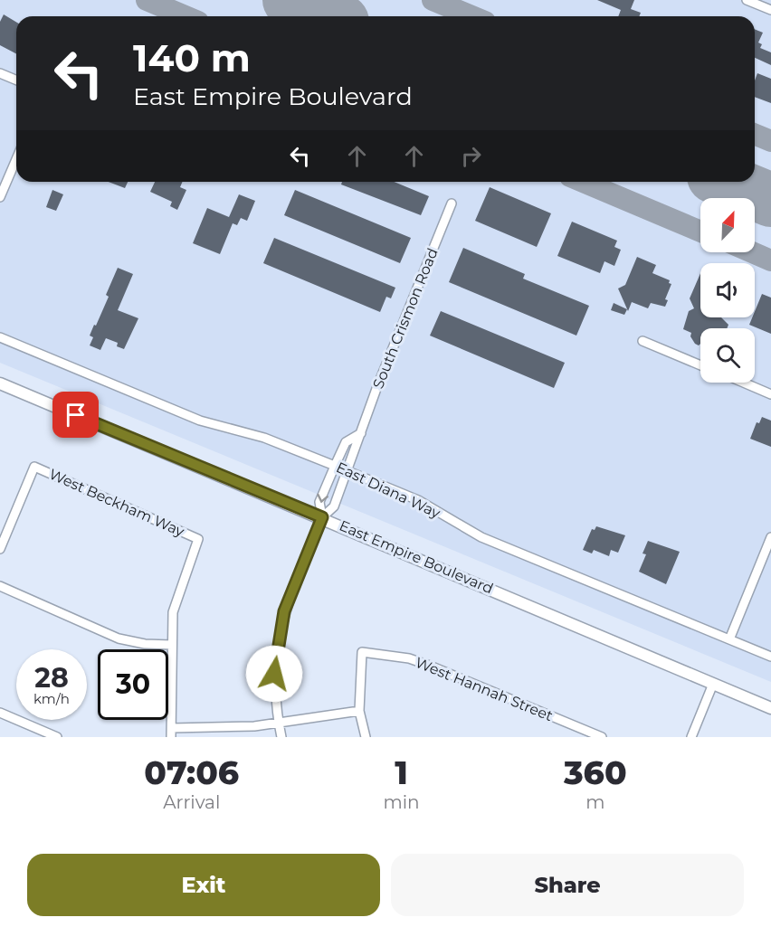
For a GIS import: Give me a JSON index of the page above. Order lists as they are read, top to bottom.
{
  "streets": {
    "street": [
      "South Crismon Road",
      "East Diana Way",
      "West Beckham Way",
      "East Empire Boulevard",
      "West Hannah Street"
    ]
  },
  "crossings": [
    ["South Crismon Road", "East Diana Way"],
    ["South Crismon Road", "East Empire Boulevard"]
  ],
  "north": "top right",
  "page": {
    "turn": ["140 m", "East Empire Boulevard"],
    "speed": "28 km/h",
    "limit": "30",
    "eta": [
      "07:06",
      "Arrival",
      "1",
      "min",
      "360",
      "m"
    ],
    "buttons": ["Exit", "Share"]
  }
}
